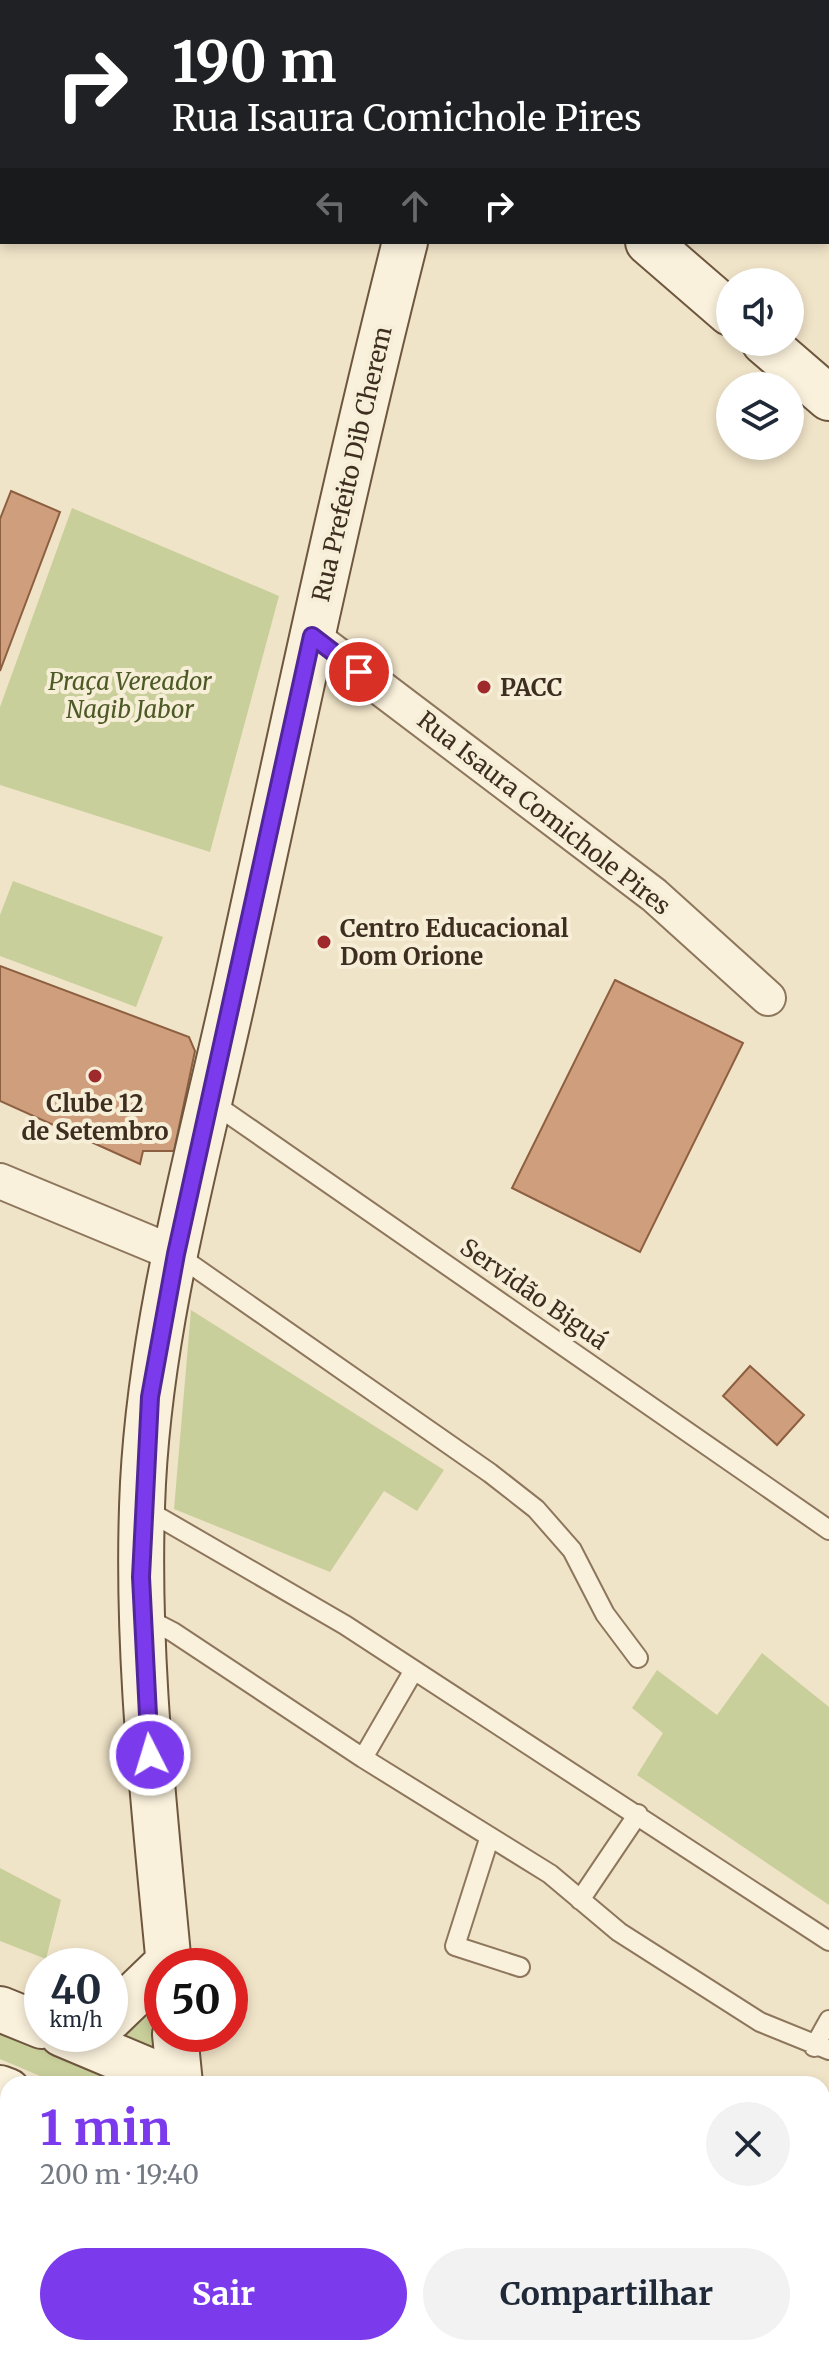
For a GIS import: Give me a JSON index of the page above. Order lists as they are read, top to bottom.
{
  "streets": {
    "main road": ["Rua Prefeito Dib Cherem"],
    "street": ["Rua Isaura Comichole Pires"],
    "lane": ["Servidão Biguá"]
  },
  "crossings": [
    ["Rua Prefeito Dib Cherem", "Rua Isaura Comichole Pires"],
    ["Rua Prefeito Dib Cherem", "Servidão Biguá"]
  ],
  "parks": ["Praça Vereador Nagib Jabor"],
  "places": ["PACC", "Centro Educacional Dom Orione", "Clube 12 de Setembro"],
  "page": {
    "turn": ["190 m", "Rua Isaura Comichole Pires"],
    "speed": "40 km/h",
    "limit": "50",
    "heading": ["1 min", "200 m · 19:40"],
    "buttons": ["Sair", "Compartilhar"]
  }
}
